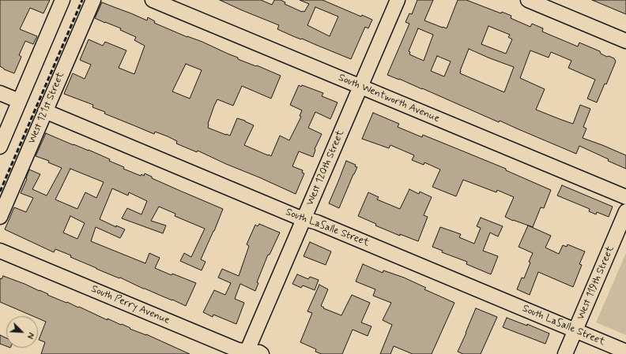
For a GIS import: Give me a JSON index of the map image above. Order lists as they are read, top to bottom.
{
  "streets": {
    "street": [
      "South Wentworth Avenue",
      "West 121st Street",
      "West 120th Street",
      "South LaSalle Street",
      "West 119th Street",
      "South Perry Avenue"
    ]
  },
  "crossings": [
    ["South Wentworth Avenue", "West 120th Street"],
    ["West 121st Street", "South LaSalle Street"],
    ["West 120th Street", "South LaSalle Street"],
    ["West 120th Street", "South Perry Avenue"],
    ["South LaSalle Street", "West 119th Street"]
  ],
  "north": "bottom right"
}
